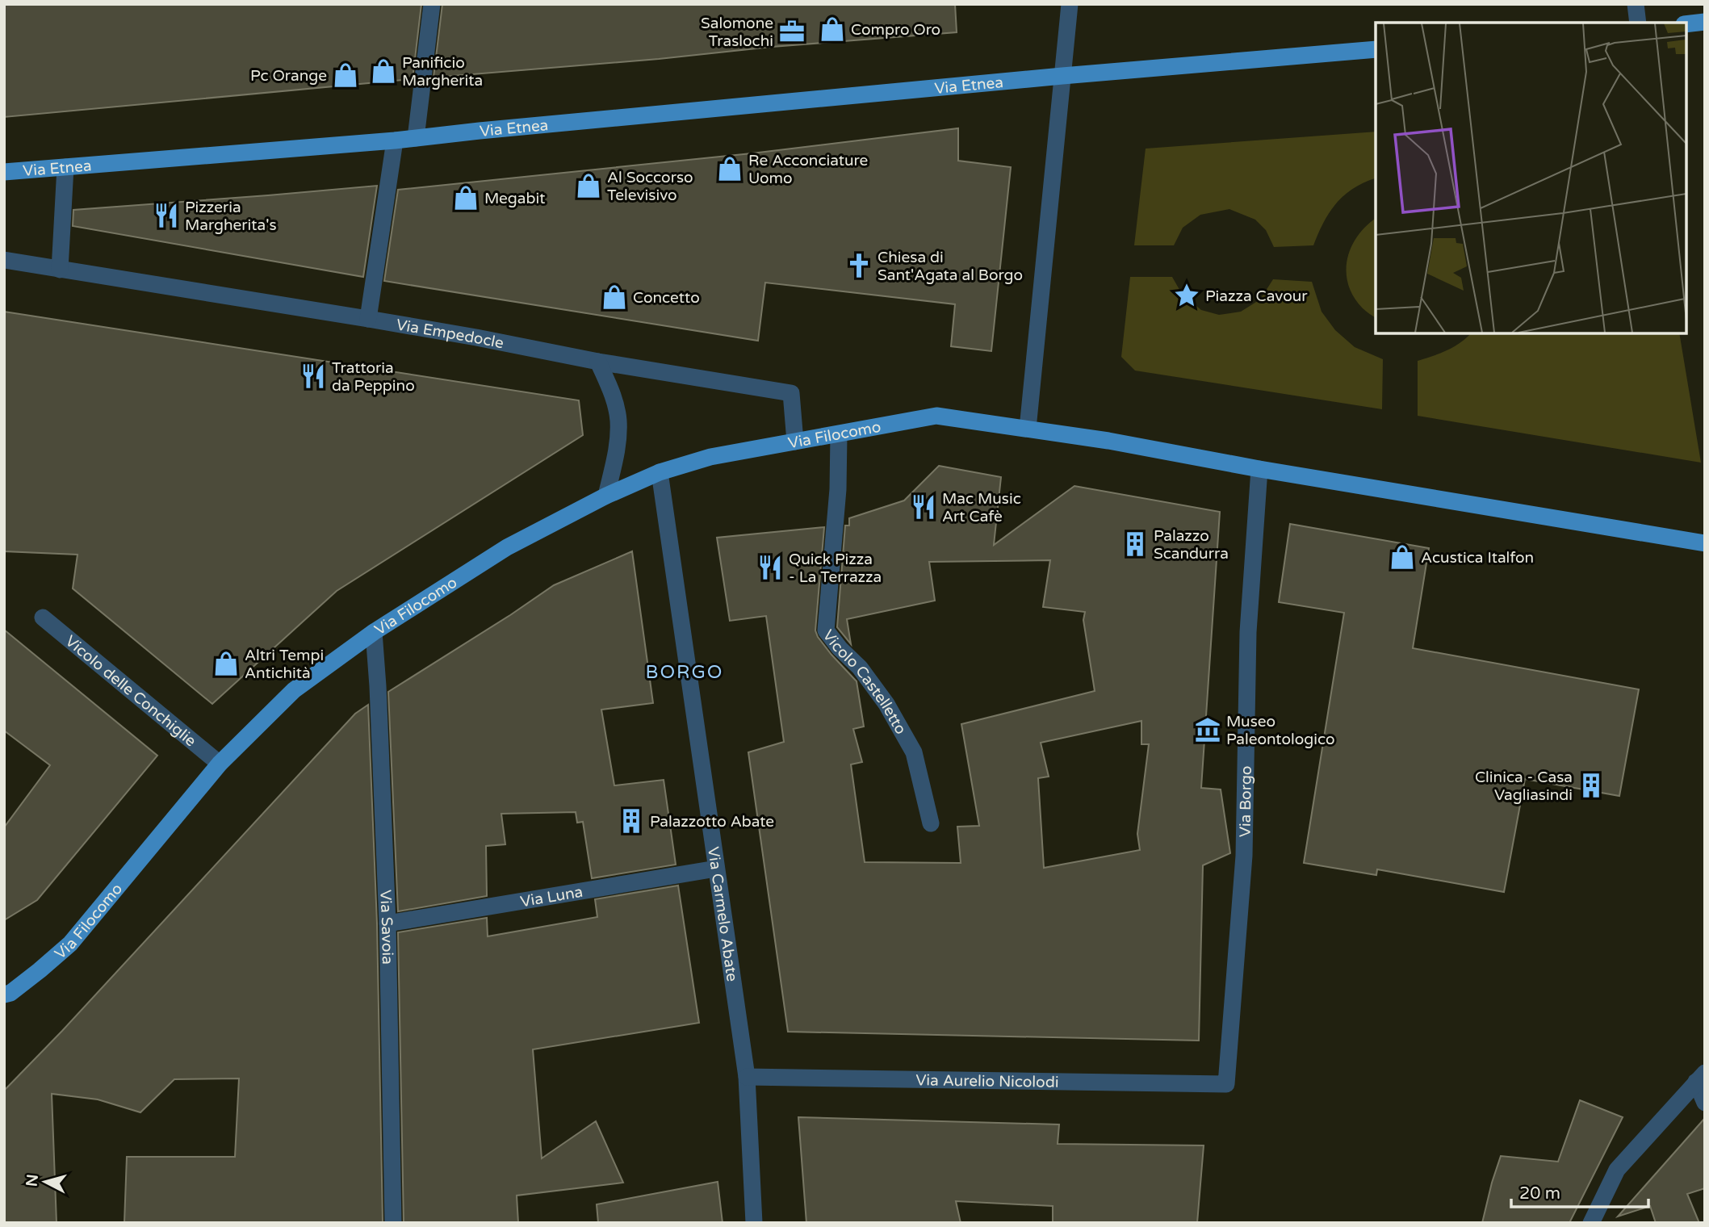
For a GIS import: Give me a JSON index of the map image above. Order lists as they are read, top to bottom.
{
  "streets": {
    "main road": ["Via Etnea", "Via Filocomo"],
    "street": [
      "Via Empedocle",
      "Vicolo Castelletto",
      "Vicolo delle Conchiglie",
      "Via Borgo",
      "Via Luna",
      "Via Carmelo Abate",
      "Via Savoia",
      "Via Aurelio Nicolodi"
    ]
  },
  "crossings": [
    ["Via Empedocle", "Via Filocomo"],
    ["Via Filocomo", "Vicolo Castelletto"],
    ["Via Filocomo", "Vicolo delle Conchiglie"],
    ["Via Filocomo", "Via Borgo"],
    ["Via Filocomo", "Via Carmelo Abate"],
    ["Via Filocomo", "Via Savoia"],
    ["Via Borgo", "Via Aurelio Nicolodi"],
    ["Via Luna", "Via Carmelo Abate"],
    ["Via Luna", "Via Savoia"],
    ["Via Carmelo Abate", "Via Aurelio Nicolodi"]
  ],
  "districts": ["BORGO"],
  "places": {
    "shop": [
      "Compro Oro",
      "Panificio Margherita",
      "Pc Orange",
      "Re Acconciature Uomo",
      "Al Soccorso Televisivo",
      "Megabit",
      "Concetto",
      "Acustica Italfon",
      "Altri Tempi Antichità"
    ],
    "office": ["Salomone Traslochi"],
    "restaurant": [
      "Pizzeria Margherita's",
      "Trattoria da Peppino",
      "Mac Music Art Cafè",
      "Quick Pizza - La Terrazza"
    ],
    "church": ["Chiesa di Sant'Agata al Borgo"],
    "place": ["Piazza Cavour"],
    "building": ["Palazzo Scandurra", "Clinica - Casa Vagliasindi", "Palazzotto Abate"],
    "museum": ["Museo Paleontologico"]
  },
  "scale_bar": "20 m",
  "north": "left"
}
